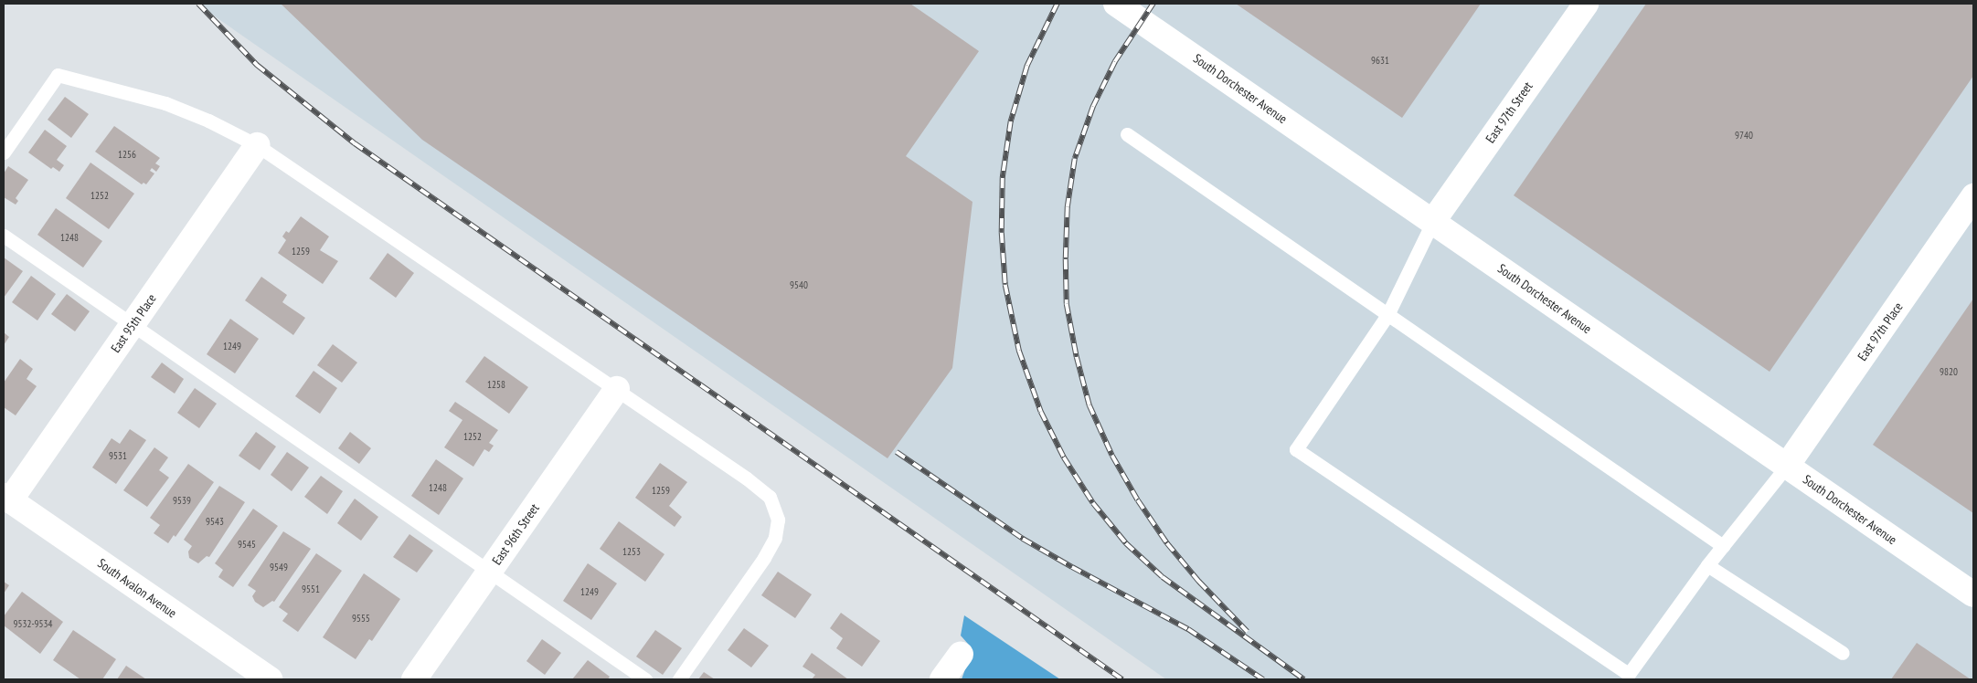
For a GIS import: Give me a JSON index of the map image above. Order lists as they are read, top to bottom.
{
  "streets": {
    "street": [
      "South Dorchester Avenue",
      "East 97th Street",
      "East 95th Place",
      "East 97th Place",
      "East 96th Street",
      "South Avalon Avenue"
    ]
  },
  "crossings": [
    ["South Dorchester Avenue", "East 97th Street"],
    ["South Dorchester Avenue", "East 97th Place"],
    ["East 95th Place", "South Avalon Avenue"]
  ],
  "house_numbers": [
    "9631",
    "9740",
    "1256",
    "1252",
    "1248",
    "1259",
    "9540",
    "1249",
    "9820",
    "1258",
    "1252",
    "9531",
    "1248",
    "1259",
    "9539",
    "9543",
    "9545",
    "1253",
    "9549",
    "9551",
    "1249",
    "9555",
    "9532-9534"
  ]
}
